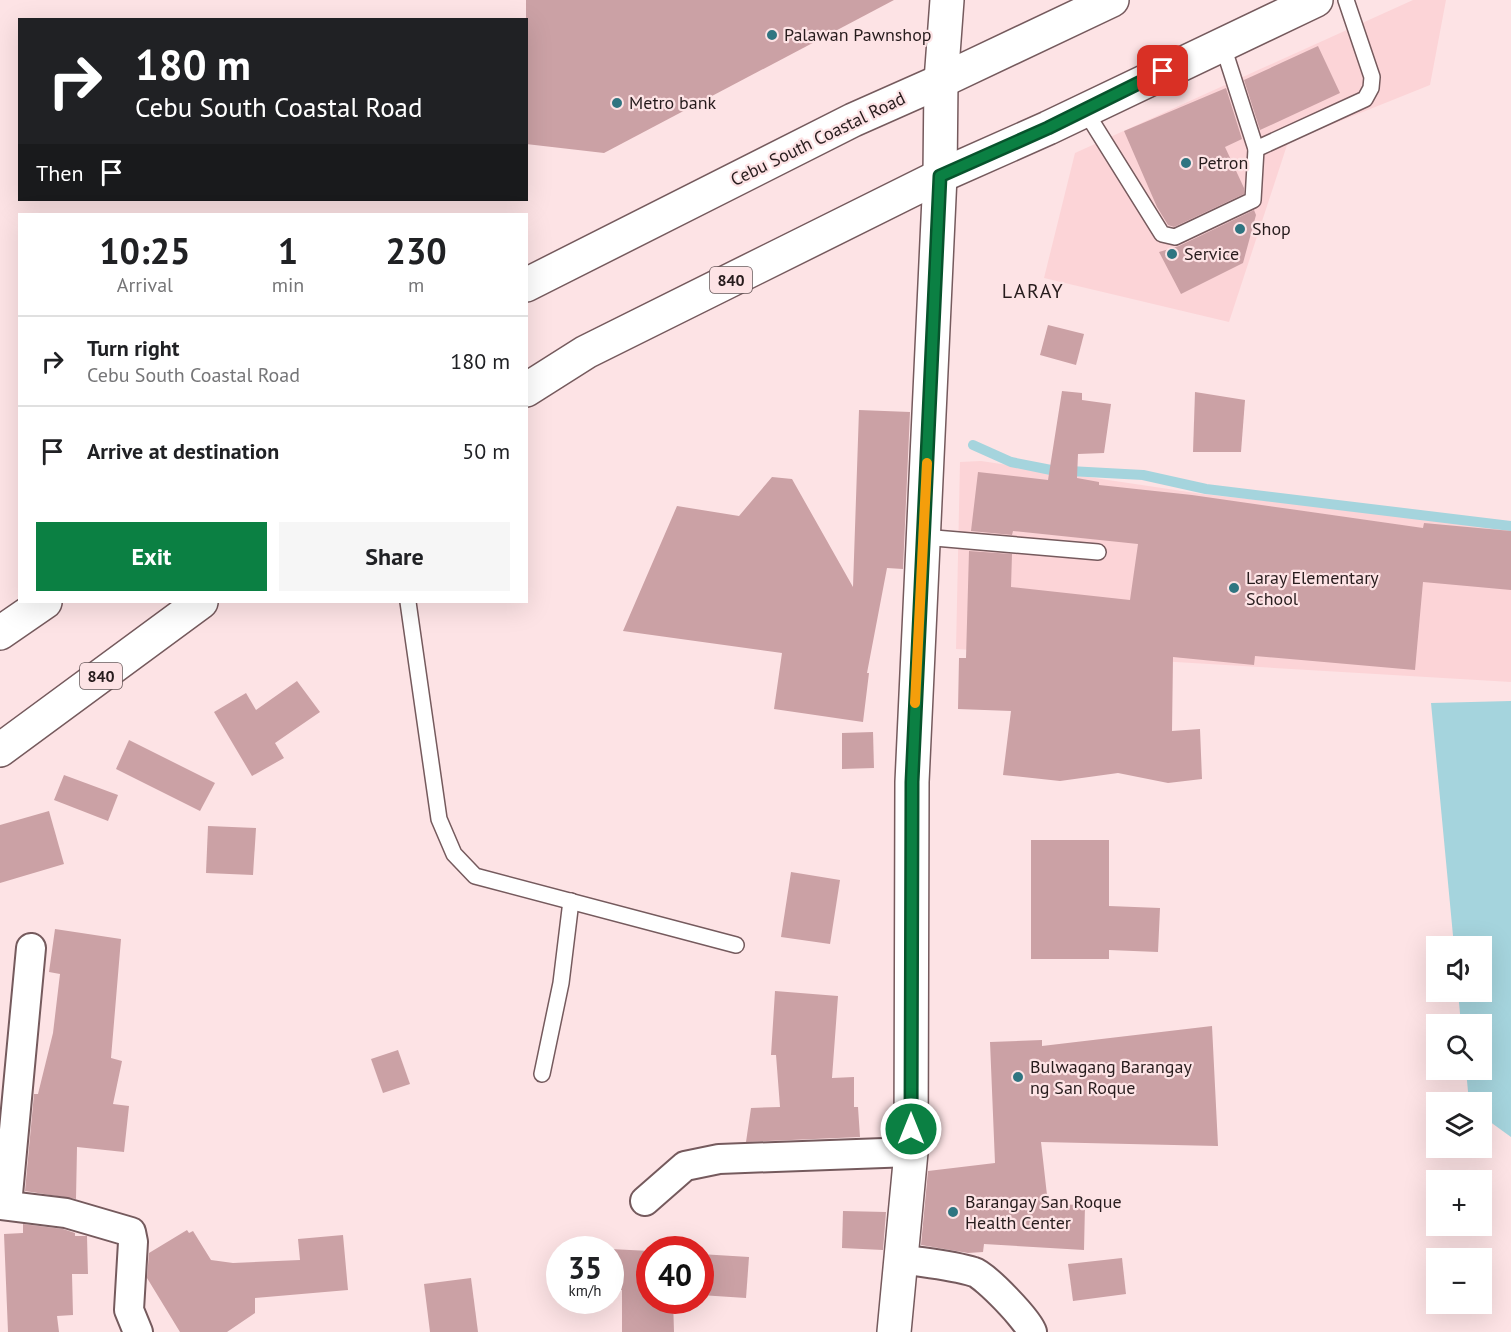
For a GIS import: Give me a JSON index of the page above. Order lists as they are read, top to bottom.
{
  "streets": {
    "main road": ["Cebu South Coastal Road", "840"]
  },
  "districts": ["LARAY"],
  "places": [
    "Palawan Pawnshop",
    "Metro bank",
    "Petron",
    "Shop",
    "Service",
    "Laray Elementary School",
    "Bulwagang Barangay ng San Roque",
    "Barangay San Roque Health Center"
  ],
  "page": {
    "turn": ["180 m", "Cebu South Coastal Road"],
    "then": "Then",
    "eta": [
      "10:25",
      "Arrival",
      "1",
      "min",
      "230",
      "m"
    ],
    "list": [
      {
        "name": "Turn right",
        "note": "Cebu South Coastal Road",
        "value": "180 m"
      },
      {
        "name": "Arrive at destination",
        "value": "50 m"
      }
    ],
    "buttons": ["Exit", "Share"],
    "map_buttons": ["+", "−"],
    "speed": "35 km/h",
    "limit": "40"
  }
}
